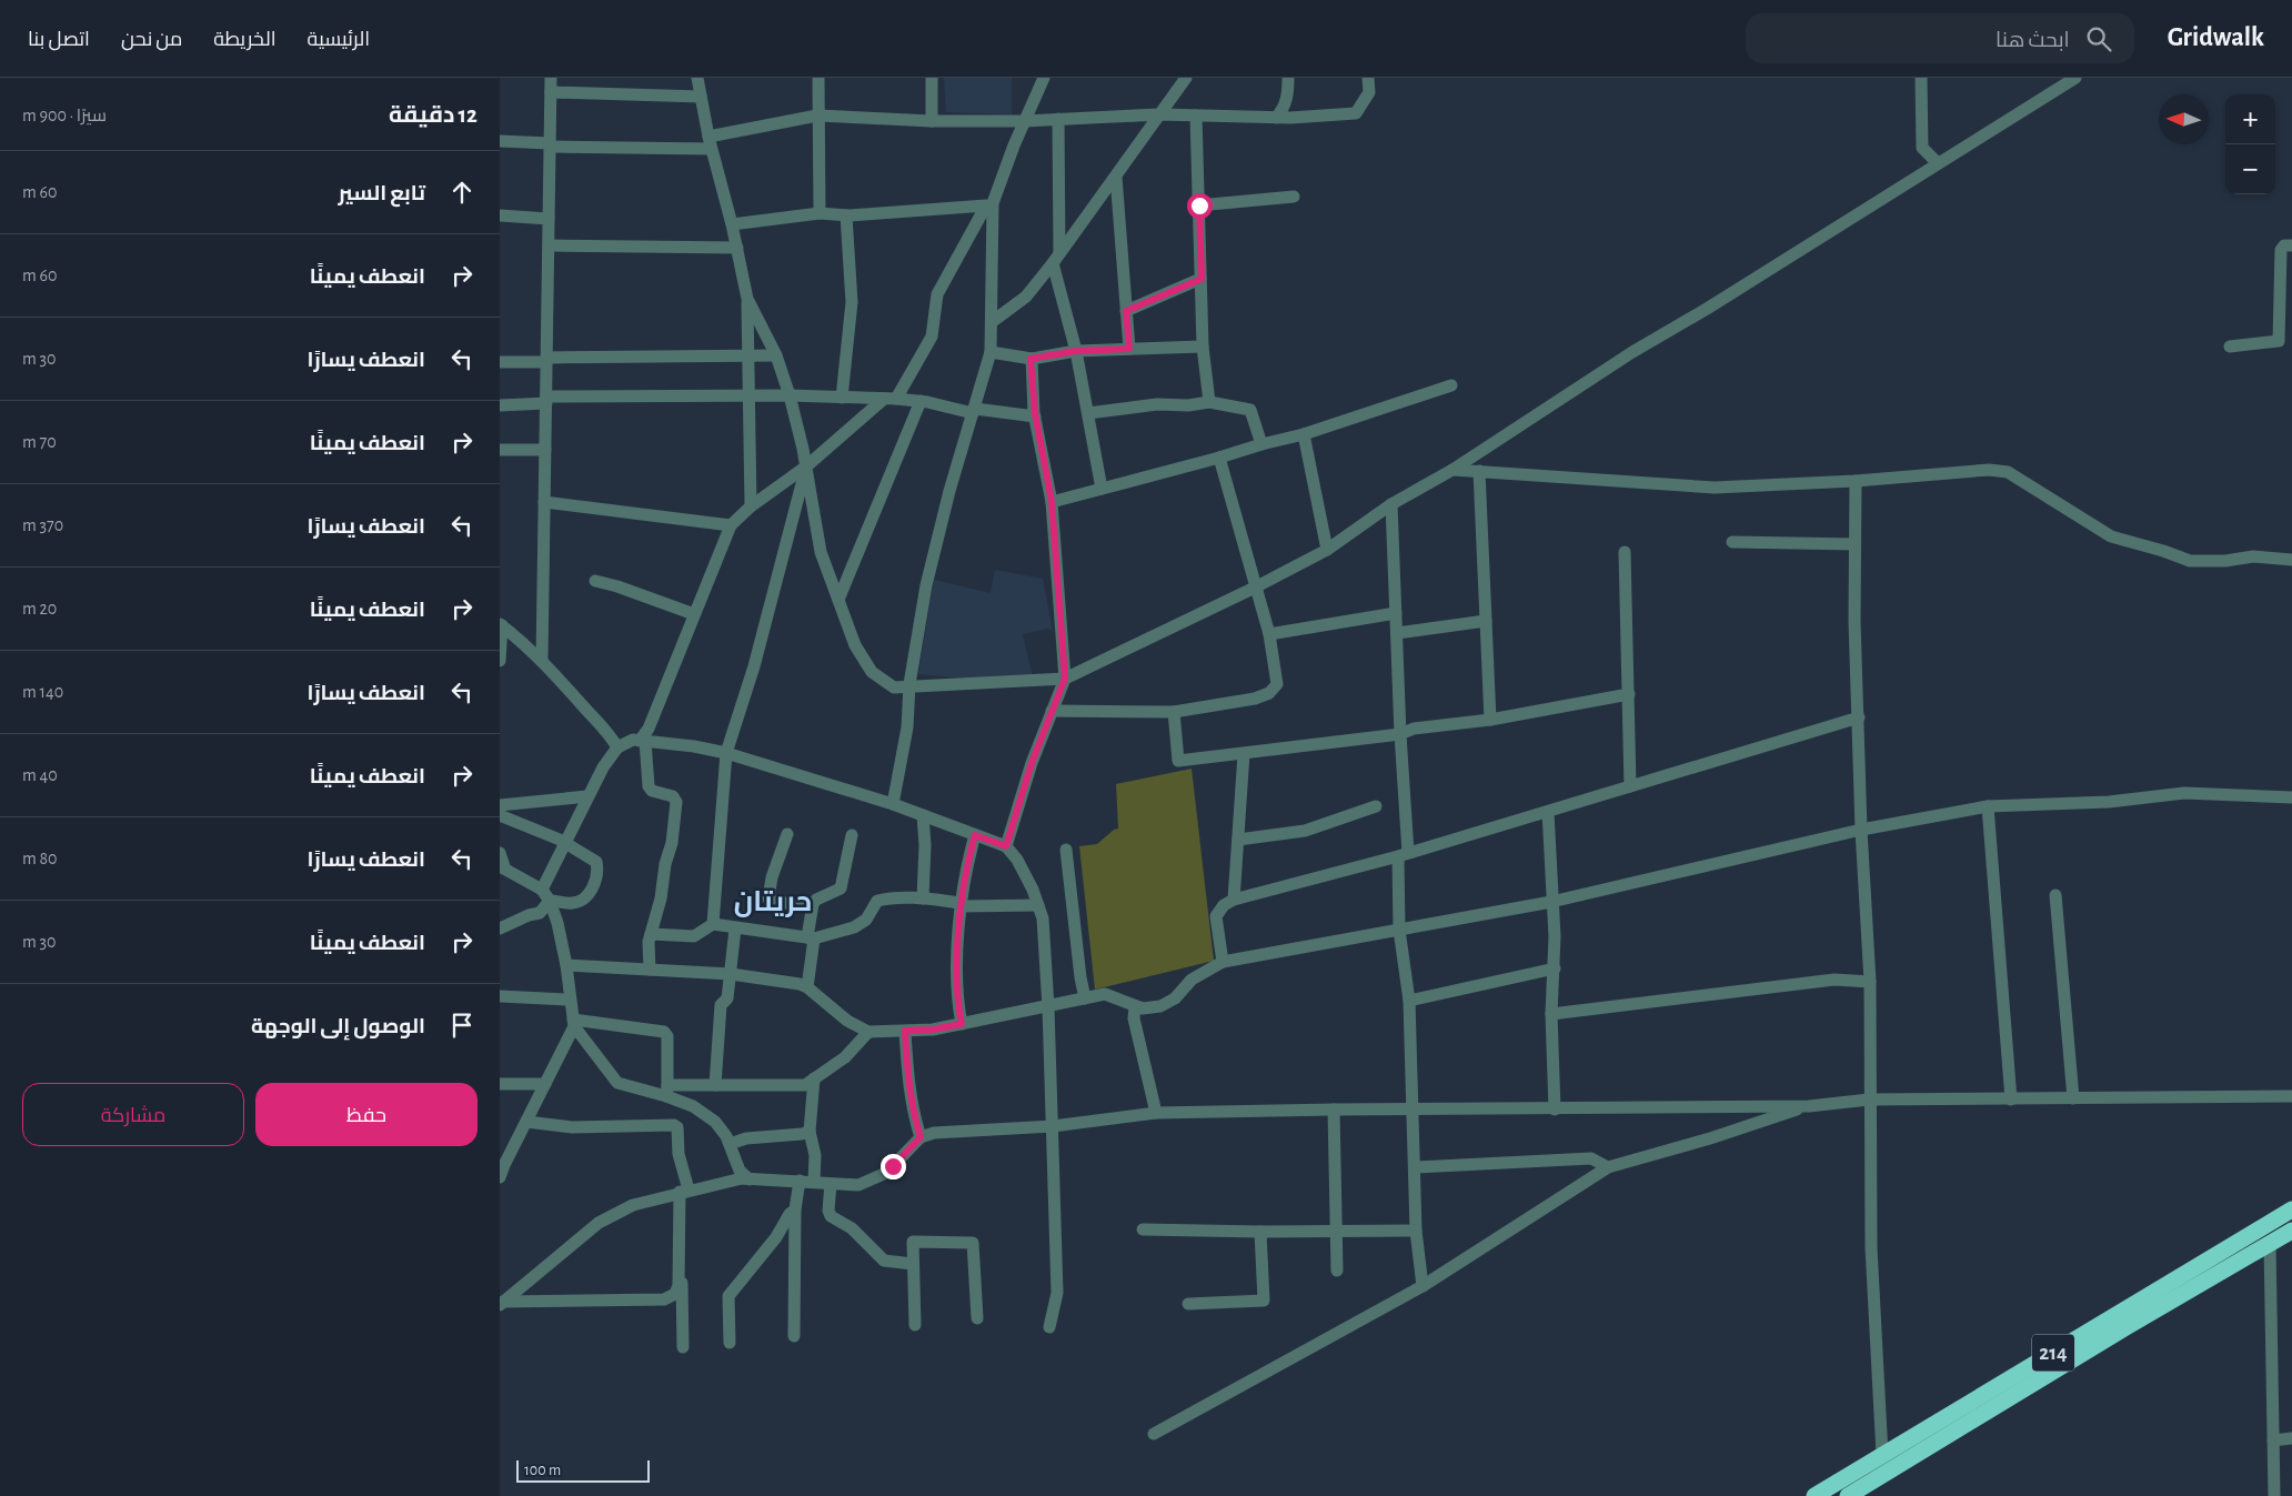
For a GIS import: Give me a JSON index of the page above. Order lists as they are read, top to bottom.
{
  "streets": {
    "highway": ["214"]
  },
  "districts": ["حريتان"],
  "scale_bar": "100 m",
  "north": "left",
  "page": {
    "header": "Gridwalk",
    "search": "ابحث هنا",
    "nav": [
      "الرئيسية",
      "الخريطة",
      "من نحن",
      "اتصل بنا"
    ],
    "heading": ["12 دقيقة", "سيرًا · 900 m"],
    "map_buttons": ["+", "−"],
    "list": [
      ["تابع السير", "60 m"],
      ["انعطف يمينًا", "60 m"],
      ["انعطف يسارًا", "30 m"],
      ["انعطف يمينًا", "70 m"],
      ["انعطف يسارًا", "370 m"],
      ["انعطف يمينًا", "20 m"],
      ["انعطف يسارًا", "140 m"],
      ["انعطف يمينًا", "40 m"],
      ["انعطف يسارًا", "80 m"],
      ["انعطف يمينًا", "30 m"],
      "الوصول إلى الوجهة"
    ],
    "buttons": ["حفظ", "مشاركة"],
    "scale": "100 m"
  }
}
